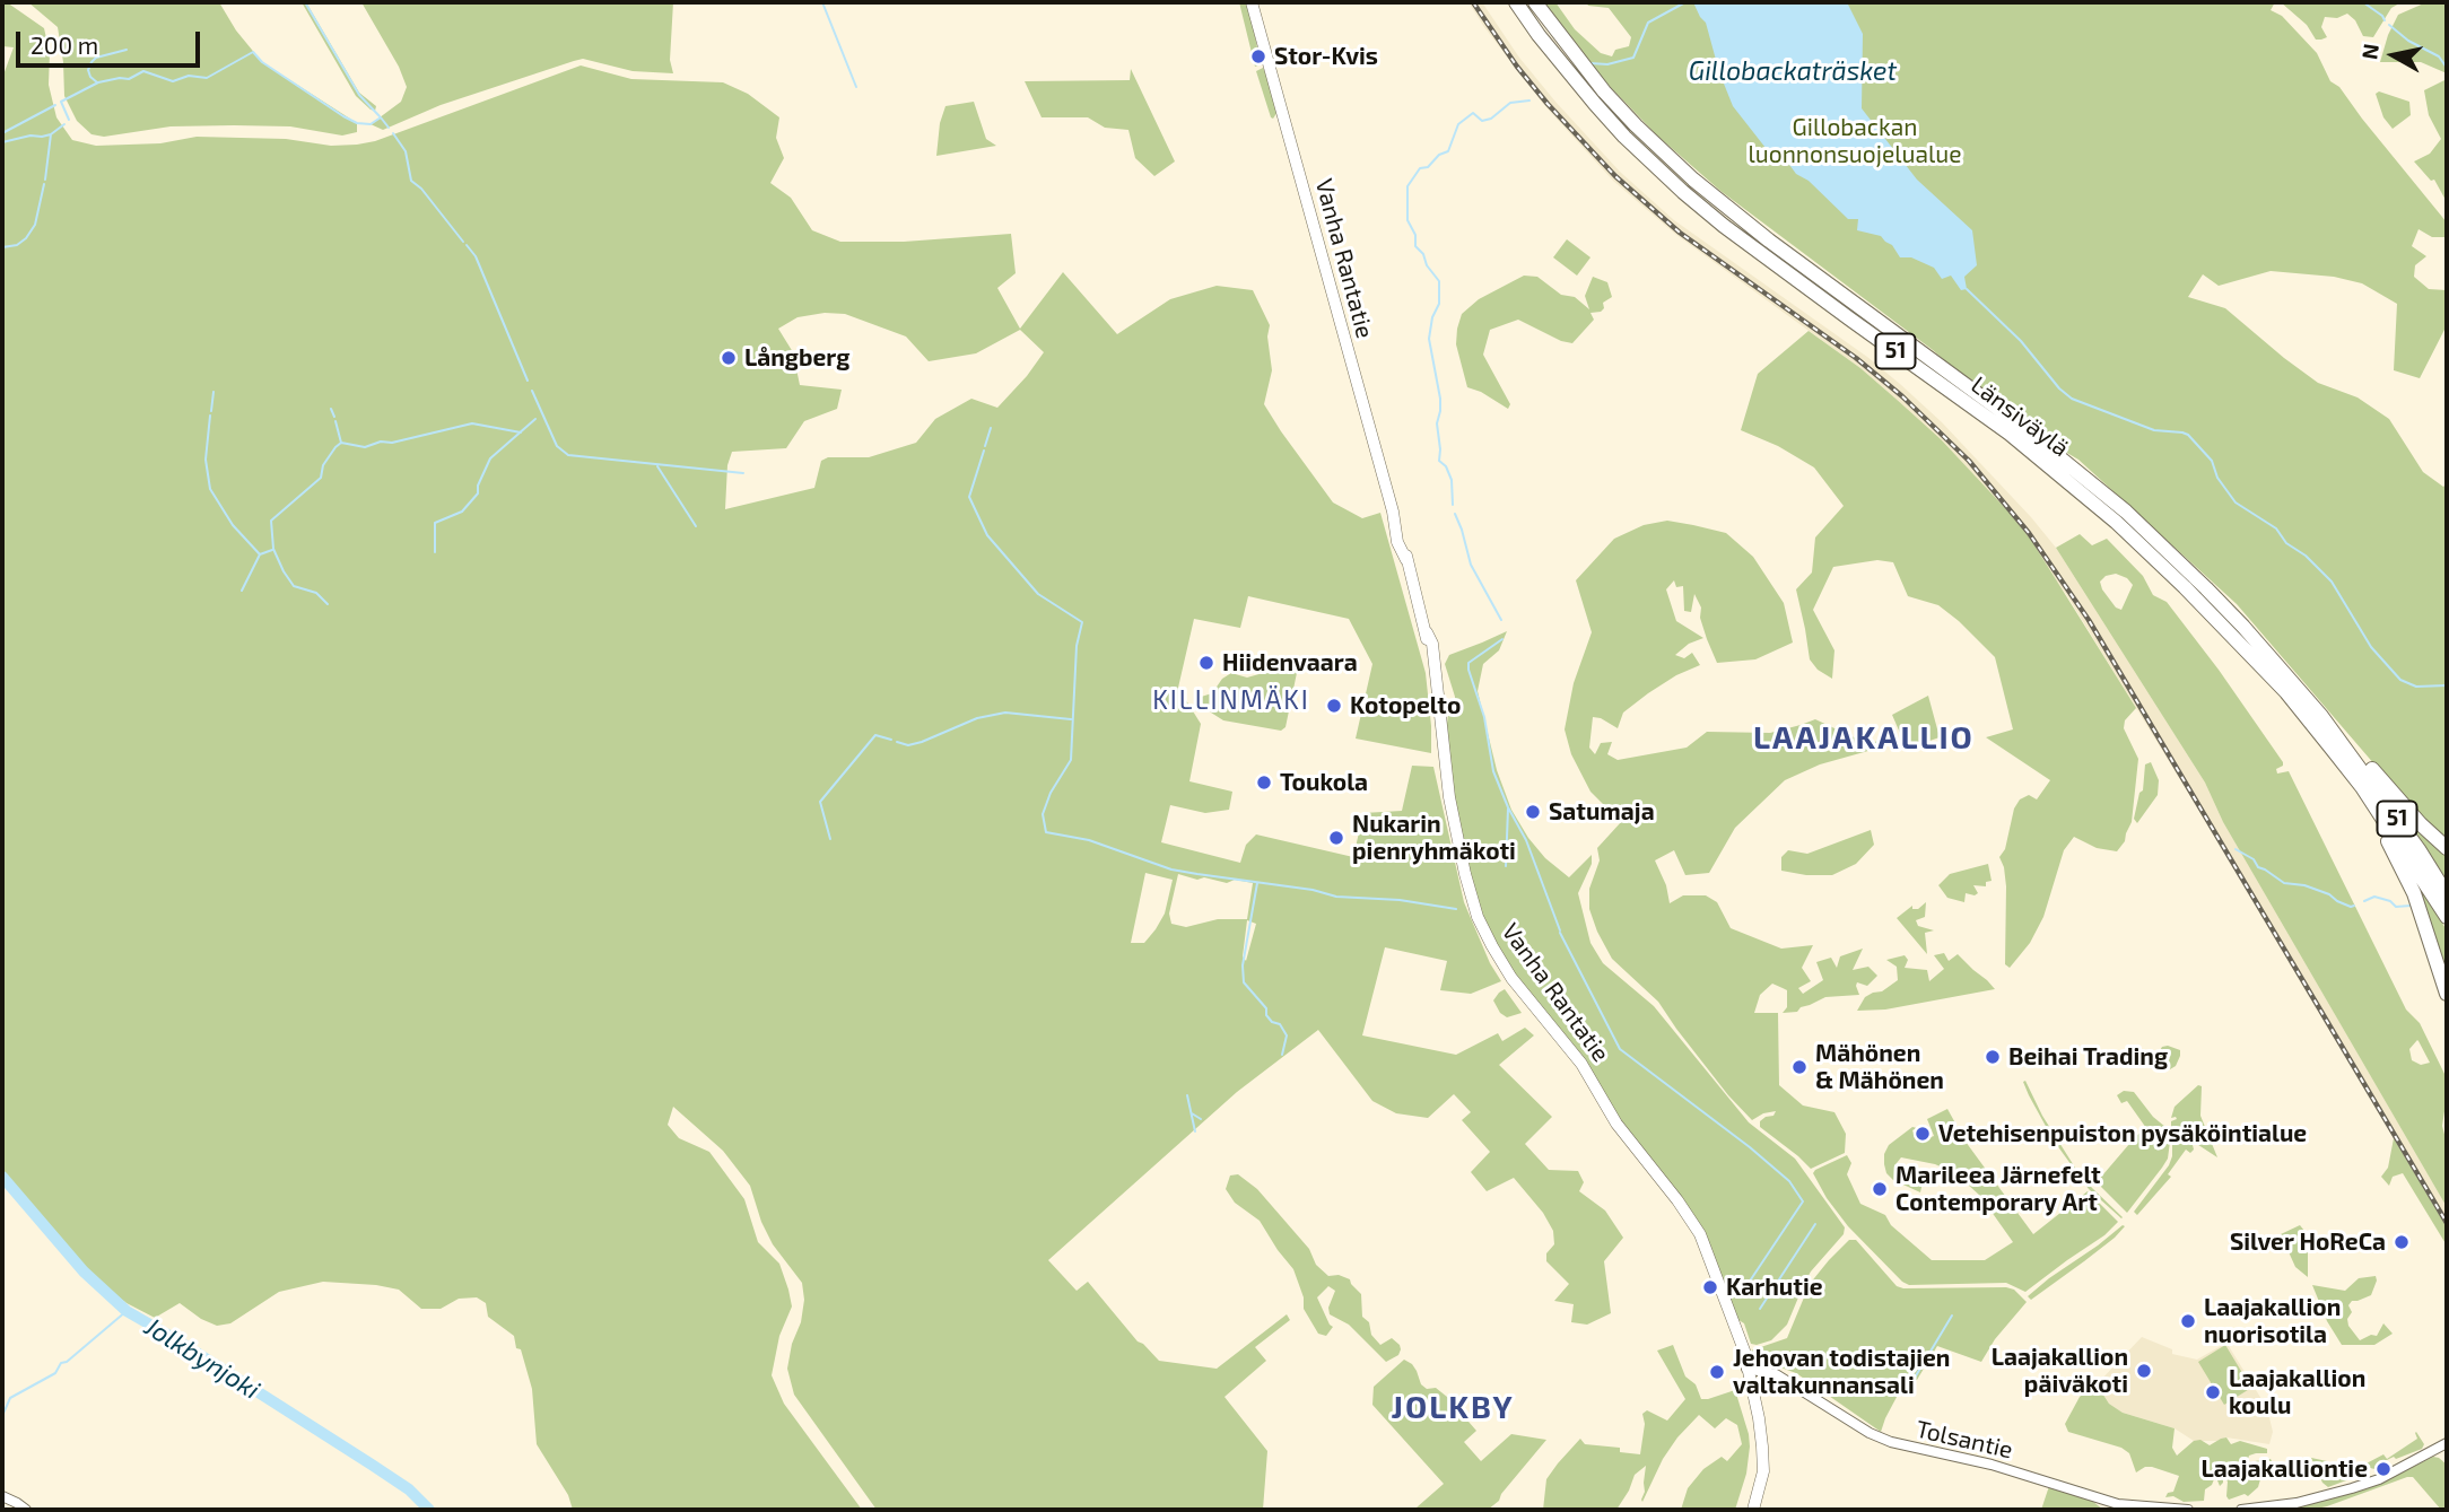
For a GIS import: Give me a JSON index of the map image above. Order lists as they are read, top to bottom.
{
  "streets": {
    "highway": ["51", "Länsiväylä"],
    "main road": ["Vanha Rantatie"],
    "street": ["Tolsantie"]
  },
  "crossings": [
    ["Vanha Rantatie", "Tolsantie"]
  ],
  "districts": ["KILLINMÄKI", "LAAJAKALLIO", "JOLKBY"],
  "water": ["Gillobackaträsket", "Jolkbynjoki"],
  "parks": ["Gillobackan luonnonsuojelualue"],
  "places": [
    "Stor-Kvis",
    "Långberg",
    "Hiidenvaara",
    "Kotopelto",
    "Toukola",
    "Satumaja",
    "Nukarin pienryhmäkoti",
    "Beihai Trading",
    "Mähönen & Mähönen",
    "Vetehisenpuiston pysäköintialue",
    "Marileea Järnefelt Contemporary Art",
    "Silver HoReCa",
    "Karhutie",
    "Laajakallion nuorisotila",
    "Laajakallion päiväkoti",
    "Jehovan todistajien valtakunnansali",
    "Laajakallion koulu",
    "Laajakalliontie"
  ],
  "scale_bar": "200 m",
  "north": "left"
}
